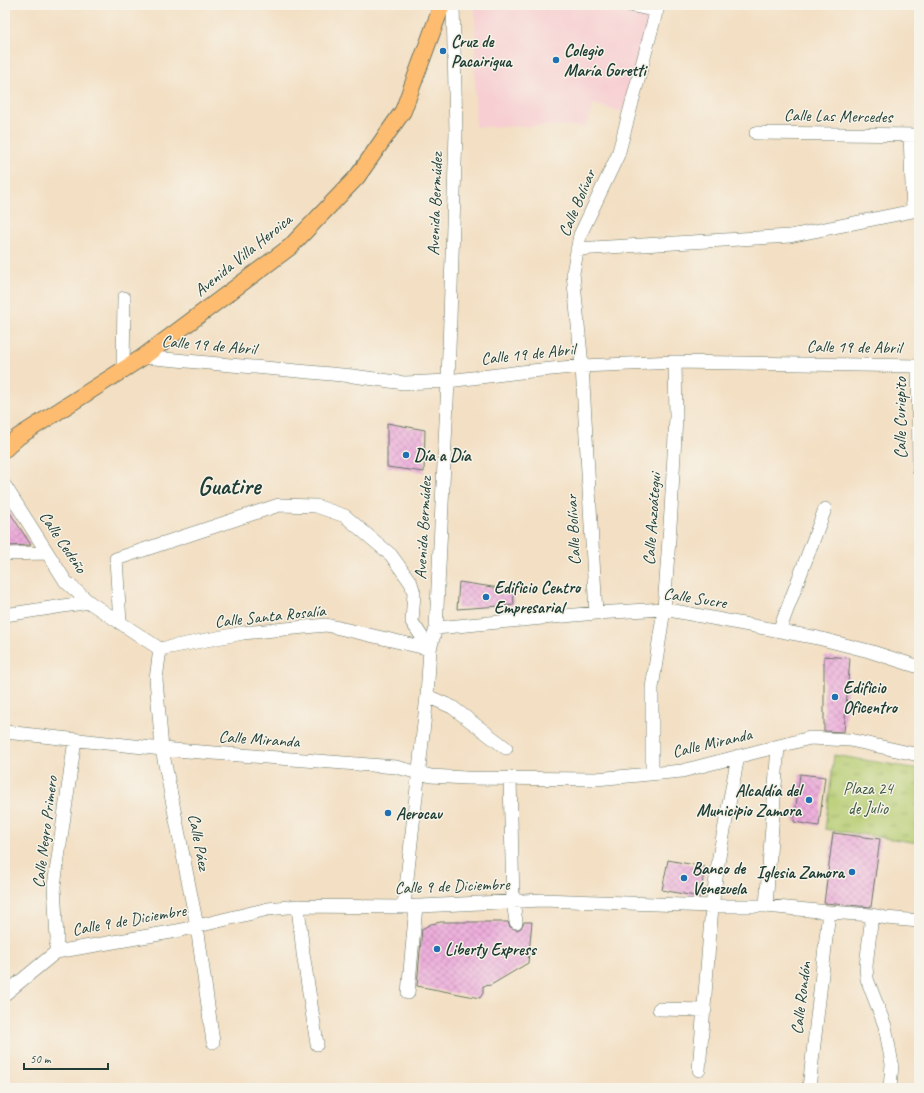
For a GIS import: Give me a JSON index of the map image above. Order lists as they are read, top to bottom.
{
  "streets": {
    "main road": ["Avenida Villa Heroica"],
    "street": [
      "Calle Las Mercedes",
      "Calle Bolívar",
      "Avenida Bermúdez",
      "Calle 19 de Abril",
      "Calle Curiepito",
      "Calle Anzoátegui",
      "Calle Cedeño",
      "Calle Sucre",
      "Calle Santa Rosalía",
      "Calle Miranda",
      "Calle Negro Primero",
      "Calle Páez",
      "Calle 9 de Diciembre",
      "Calle Rondón"
    ]
  },
  "crossings": [
    ["Calle Bolívar", "Calle 19 de Abril"],
    ["Calle Bolívar", "Calle Sucre"],
    ["Avenida Bermúdez", "Calle 19 de Abril"],
    ["Avenida Bermúdez", "Calle Sucre"],
    ["Avenida Bermúdez", "Calle Santa Rosalía"],
    ["Avenida Bermúdez", "Calle Miranda"],
    ["Avenida Bermúdez", "Calle 9 de Diciembre"],
    ["Avenida Villa Heroica", "Calle 19 de Abril"],
    ["Calle 19 de Abril", "Calle Curiepito"],
    ["Calle 19 de Abril", "Calle Anzoátegui"],
    ["Calle Anzoátegui", "Calle Sucre"],
    ["Calle Anzoátegui", "Calle Miranda"],
    ["Calle Cedeño", "Calle Santa Rosalía"],
    ["Calle Cedeño", "Calle Páez"],
    ["Calle Santa Rosalía", "Calle Páez"],
    ["Calle Miranda", "Calle Negro Primero"],
    ["Calle Miranda", "Calle Páez"],
    ["Calle Negro Primero", "Calle 9 de Diciembre"],
    ["Calle Páez", "Calle 9 de Diciembre"],
    ["Calle 9 de Diciembre", "Calle Rondón"]
  ],
  "districts": ["Guatire"],
  "parks": ["Plaza 24 de Julio"],
  "places": [
    "Cruz de Pacairigua",
    "Colegio María Goretti",
    "Día a Día",
    "Edificio Centro Empresarial",
    "Edificio Oficentro",
    "Alcaldía del Municipio Zamora",
    "Aerocav",
    "Iglesia Zamora",
    "Banco de Venezuela",
    "Liberty Express"
  ],
  "scale_bar": "50 m"
}
